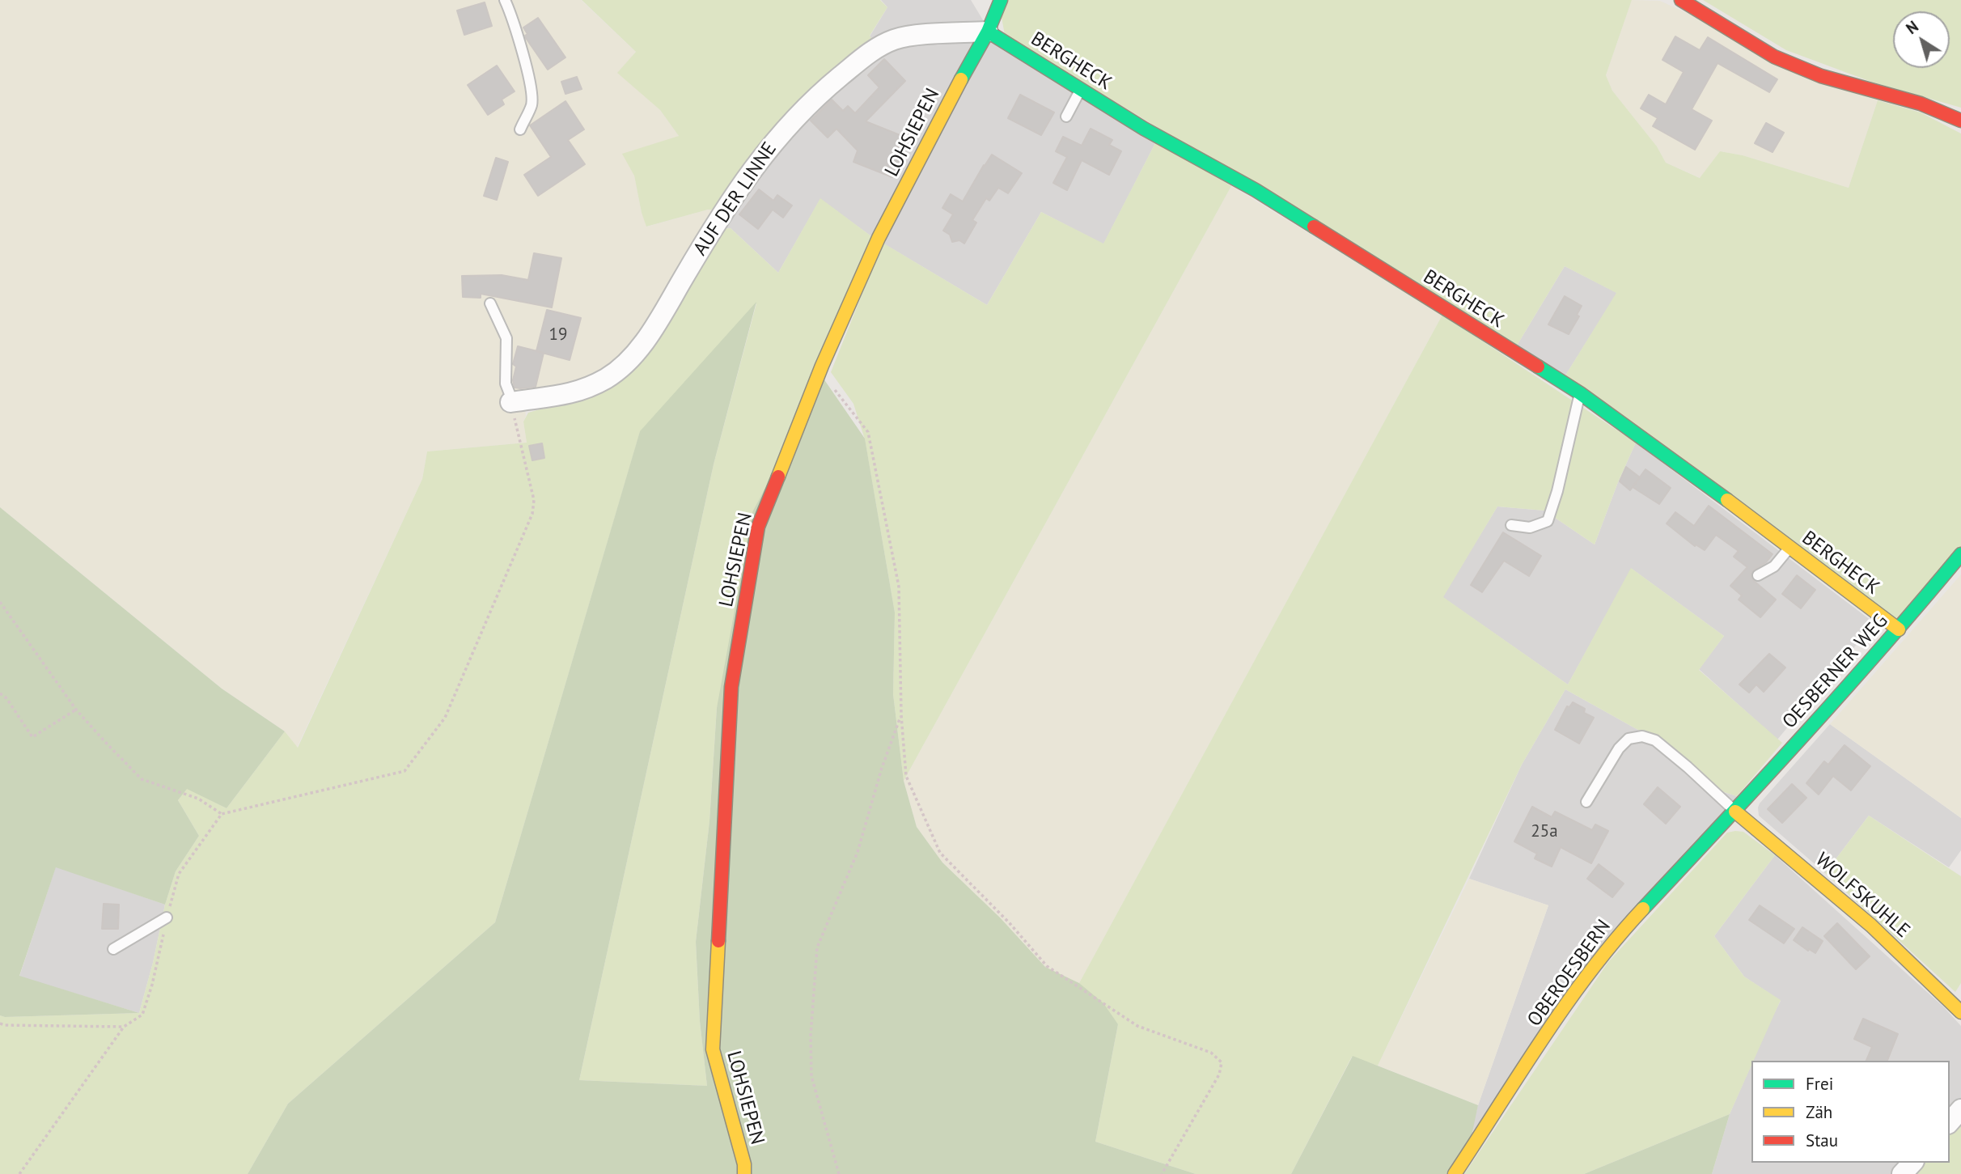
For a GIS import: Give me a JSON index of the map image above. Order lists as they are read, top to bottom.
{
  "streets": {
    "street": [
      "BERGHECK",
      "LOHSIEPEN",
      "AUF DER LINNE",
      "OESBERNER WEG",
      "WOLFSKUHLE",
      "OBEROESBERN"
    ]
  },
  "crossings": [
    ["BERGHECK", "LOHSIEPEN"],
    ["BERGHECK", "AUF DER LINNE"],
    ["BERGHECK", "OESBERNER WEG"],
    ["LOHSIEPEN", "AUF DER LINNE"],
    ["OESBERNER WEG", "WOLFSKUHLE"],
    ["OESBERNER WEG", "OBEROESBERN"],
    ["WOLFSKUHLE", "OBEROESBERN"]
  ],
  "house_numbers": ["19", "25a"],
  "legend": ["Frei", "Zäh", "Stau"],
  "north": "top left"
}
